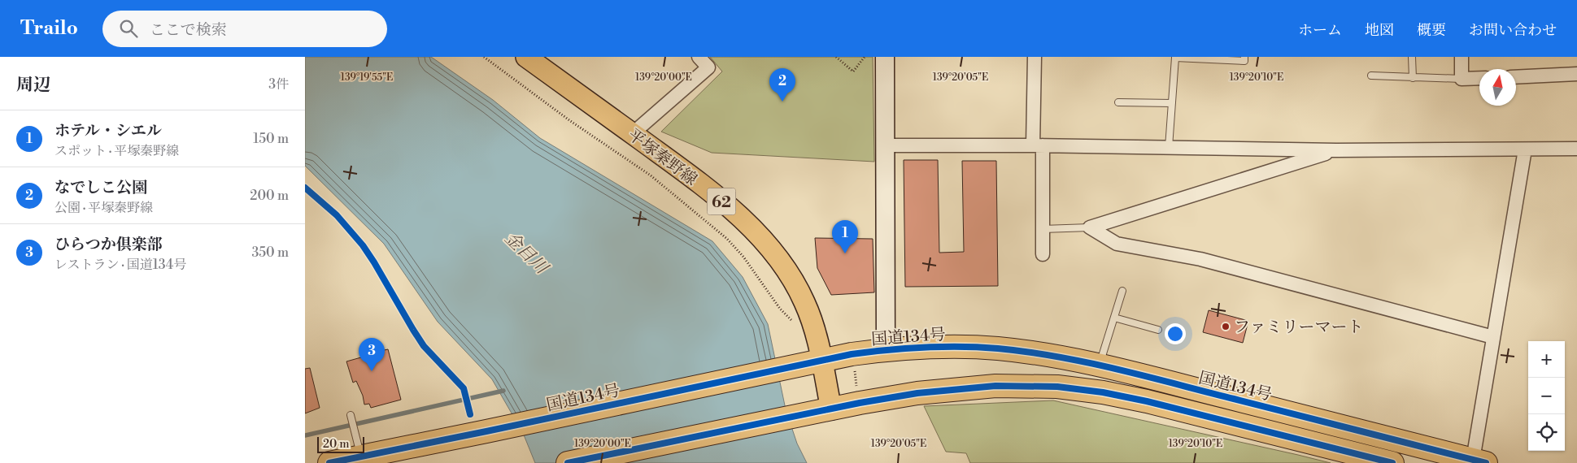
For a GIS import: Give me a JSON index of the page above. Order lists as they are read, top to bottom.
{
  "streets": {
    "highway": ["国道134号"],
    "main road": ["平塚秦野線", "62"]
  },
  "crossings": [
    ["平塚秦野線", "国道134号"]
  ],
  "water": ["金目川"],
  "places": ["ファミリーマート"],
  "scale_bar": "20 m",
  "north": "top",
  "page": {
    "header": "Trailo",
    "search": "ここで検索",
    "nav": [
      "ホーム",
      "地図",
      "概要",
      "お問い合わせ"
    ],
    "heading": ["周辺", "3件"],
    "pins": ["2", "1", "3"],
    "list": [
      {
        "mark": "1",
        "name": "ホテル・シエル",
        "note": "スポット · 平塚秦野線",
        "value": "150 m"
      },
      {
        "mark": "2",
        "name": "なでしこ公園",
        "note": "公園 · 平塚秦野線",
        "value": "200 m"
      },
      {
        "mark": "3",
        "name": "ひらつか倶楽部",
        "note": "レストラン · 国道134号",
        "value": "350 m"
      }
    ],
    "map_buttons": ["+", "−"],
    "scale": "20 m"
  },
  "coordinates": [
    "139°19'55\"E",
    "139°20'00\"E",
    "139°20'05\"E",
    "139°20'10\"E"
  ]
}
